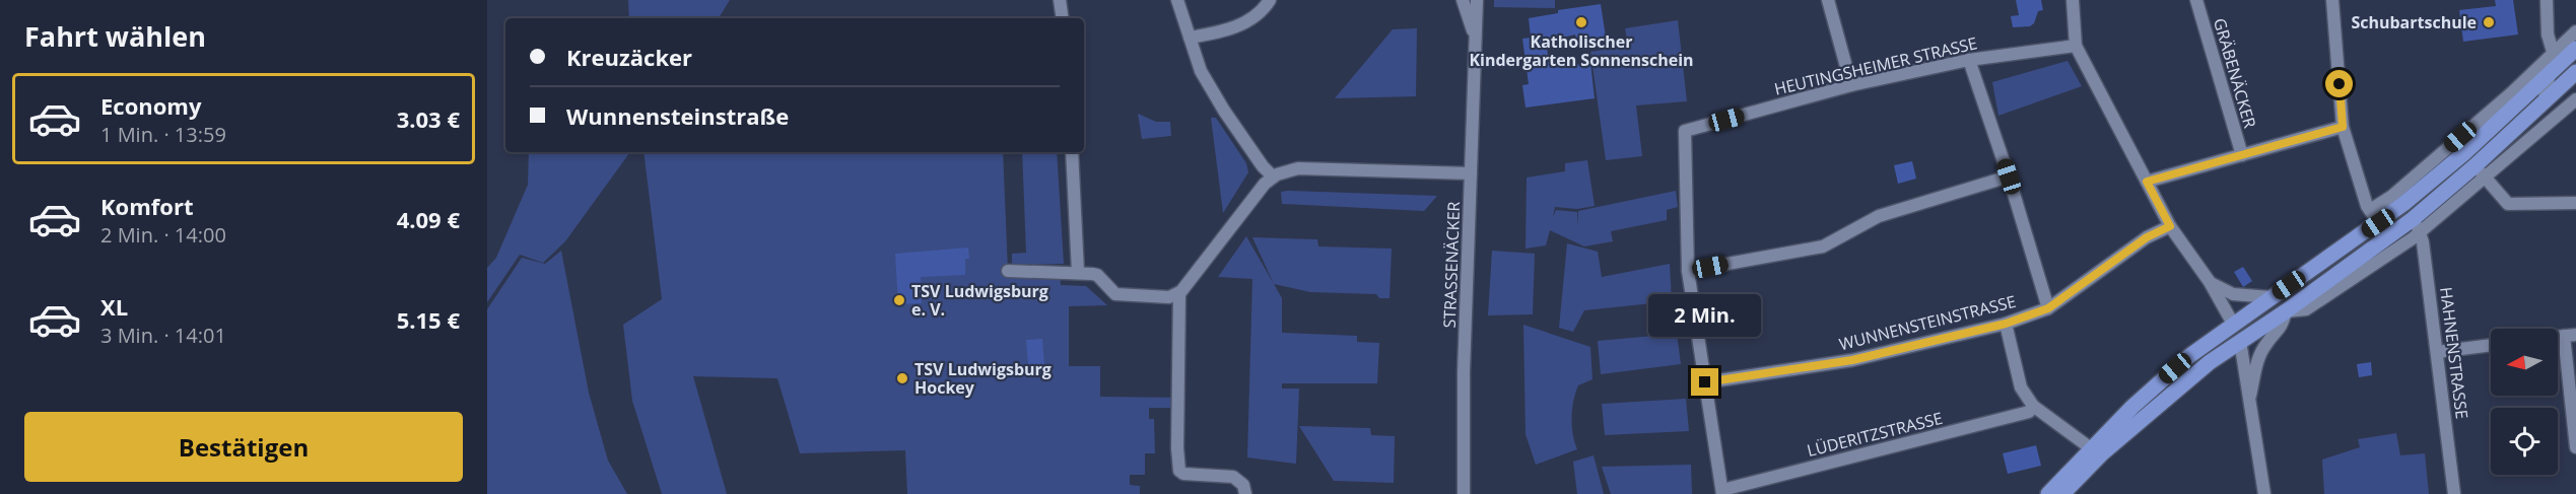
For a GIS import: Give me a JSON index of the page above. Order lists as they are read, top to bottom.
{
  "streets": {
    "street": [
      "HEUTINGSHEIMER STRASSE",
      "GRÄBENÄCKER",
      "STRASSENÄCKER",
      "WUNNENSTEINSTRASSE",
      "HAHNENSTRASSE",
      "LÜDERITZSTRASSE"
    ]
  },
  "places": [
    "Katholischer Kindergarten Sonnenschein",
    "Schubartschule",
    "TSV Ludwigsburg e. V.",
    "TSV Ludwigsburg Hockey"
  ],
  "north": "left",
  "page": {
    "heading": "Fahrt wählen",
    "banner": ["Kreuzäcker", "Wunnensteinstraße"],
    "list": [
      {
        "name": "Economy",
        "note": "1 Min. · 13:59",
        "value": "3.03 €"
      },
      {
        "name": "Komfort",
        "note": "2 Min. · 14:00",
        "value": "4.09 €"
      },
      {
        "name": "XL",
        "note": "3 Min. · 14:01",
        "value": "5.15 €"
      }
    ],
    "bubble": "2 Min.",
    "buttons": "Bestätigen"
  }
}
